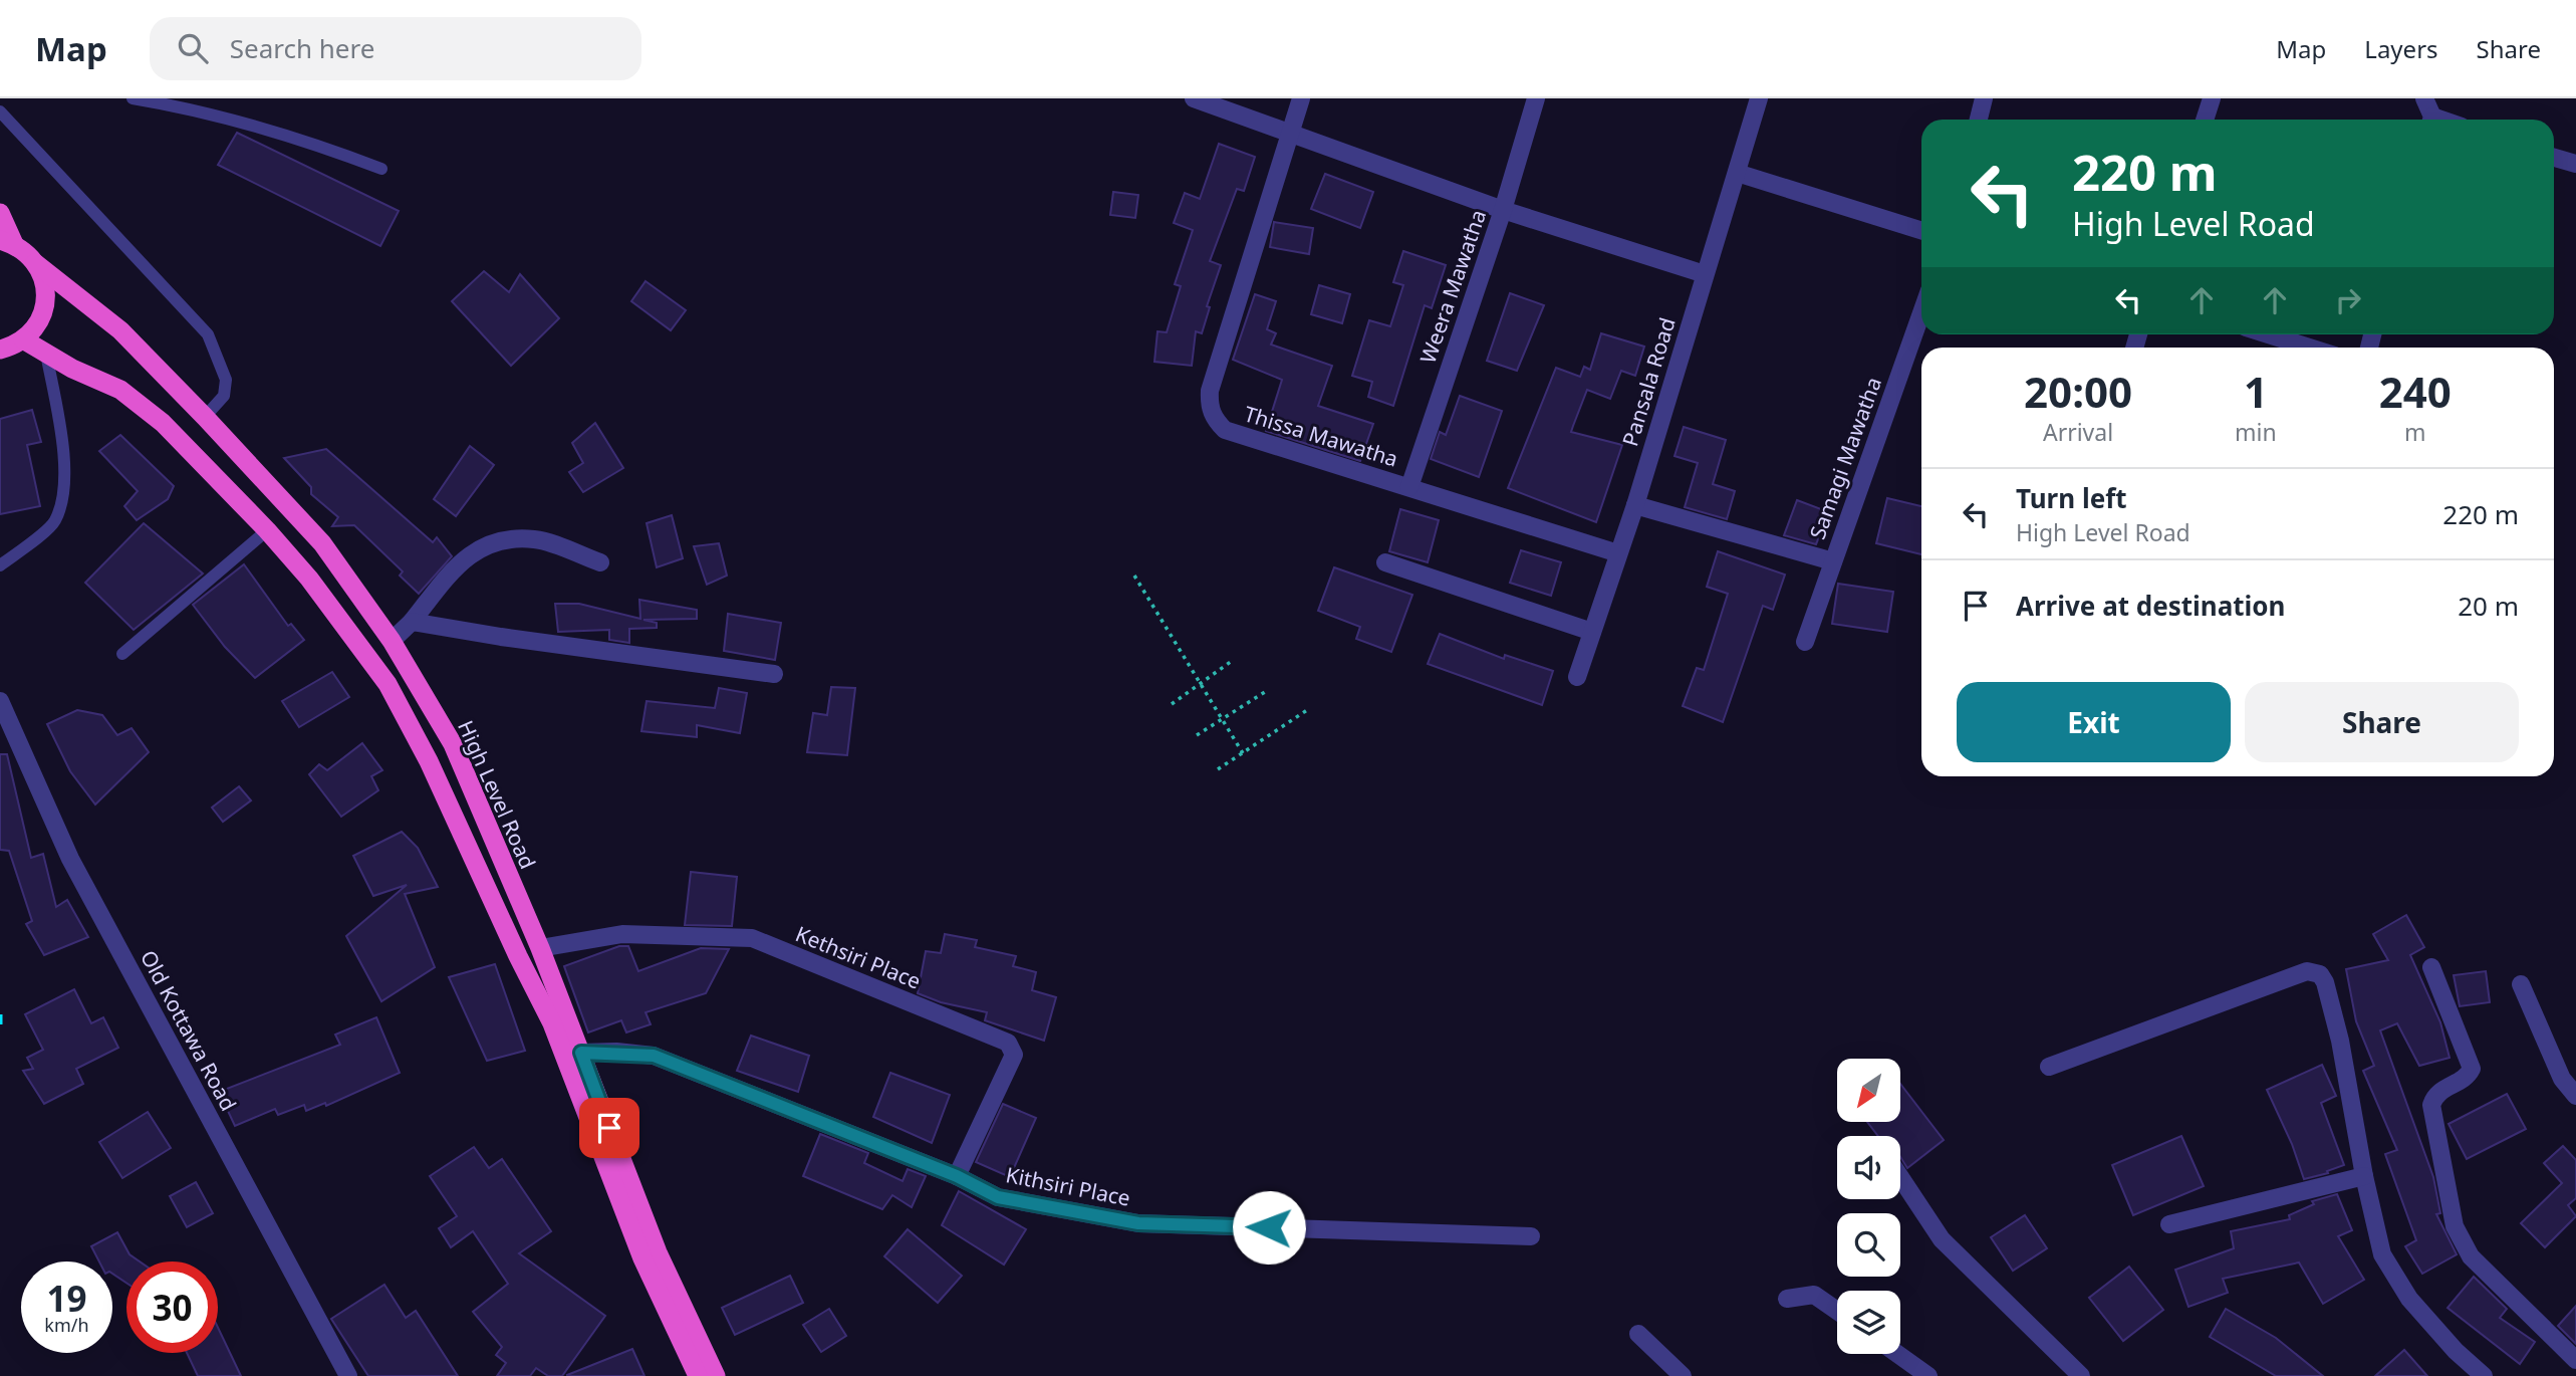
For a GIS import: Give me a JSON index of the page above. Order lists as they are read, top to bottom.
{
  "streets": {
    "highway": ["High Level Road"],
    "street": [
      "Weera Mawatha",
      "Pansala Road",
      "Thissa Mawatha",
      "Samagi Mawatha",
      "Kethsiri Place",
      "Old Kottawa Road",
      "Kithsiri Place"
    ]
  },
  "crossings": [
    ["Weera Mawatha", "Thissa Mawatha"],
    ["Pansala Road", "Thissa Mawatha"],
    ["High Level Road", "Kethsiri Place"],
    ["High Level Road", "Kithsiri Place"],
    ["Kethsiri Place", "Kithsiri Place"]
  ],
  "north": "bottom left",
  "page": {
    "header": "Map",
    "search": "Search here",
    "nav": ["Map", "Layers", "Share"],
    "turn": ["220 m", "High Level Road"],
    "eta": [
      "20:00",
      "Arrival",
      "1",
      "min",
      "240",
      "m"
    ],
    "list": [
      {
        "name": "Turn left",
        "note": "High Level Road",
        "value": "220 m"
      },
      {
        "name": "Arrive at destination",
        "value": "20 m"
      }
    ],
    "buttons": ["Exit", "Share"],
    "speed": "19 km/h",
    "limit": "30"
  }
}
